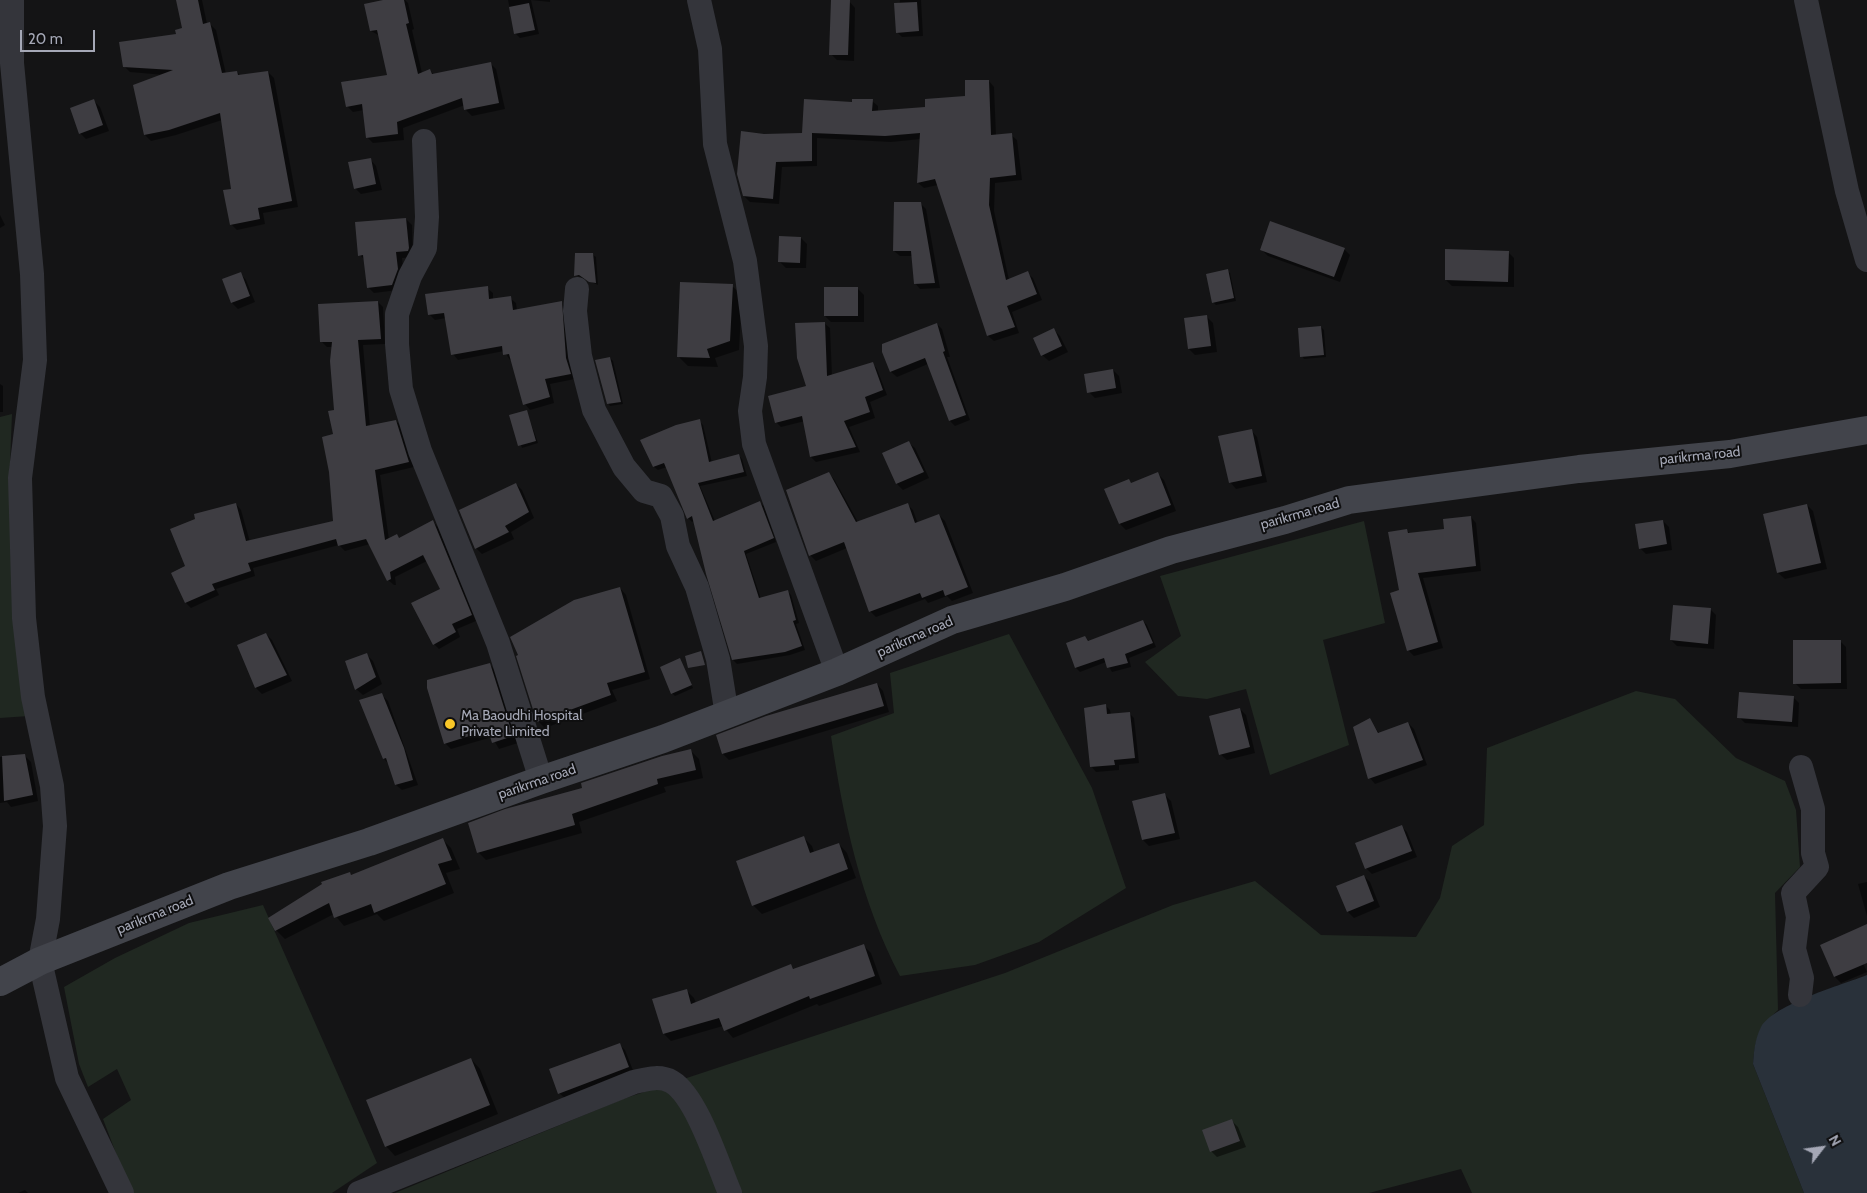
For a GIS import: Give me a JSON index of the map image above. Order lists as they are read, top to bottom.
{
  "streets": {
    "street": ["parikrma road"]
  },
  "places": ["Ma Baoudhi Hospital Private Limited"],
  "scale_bar": "20 m",
  "north": "top right"
}
